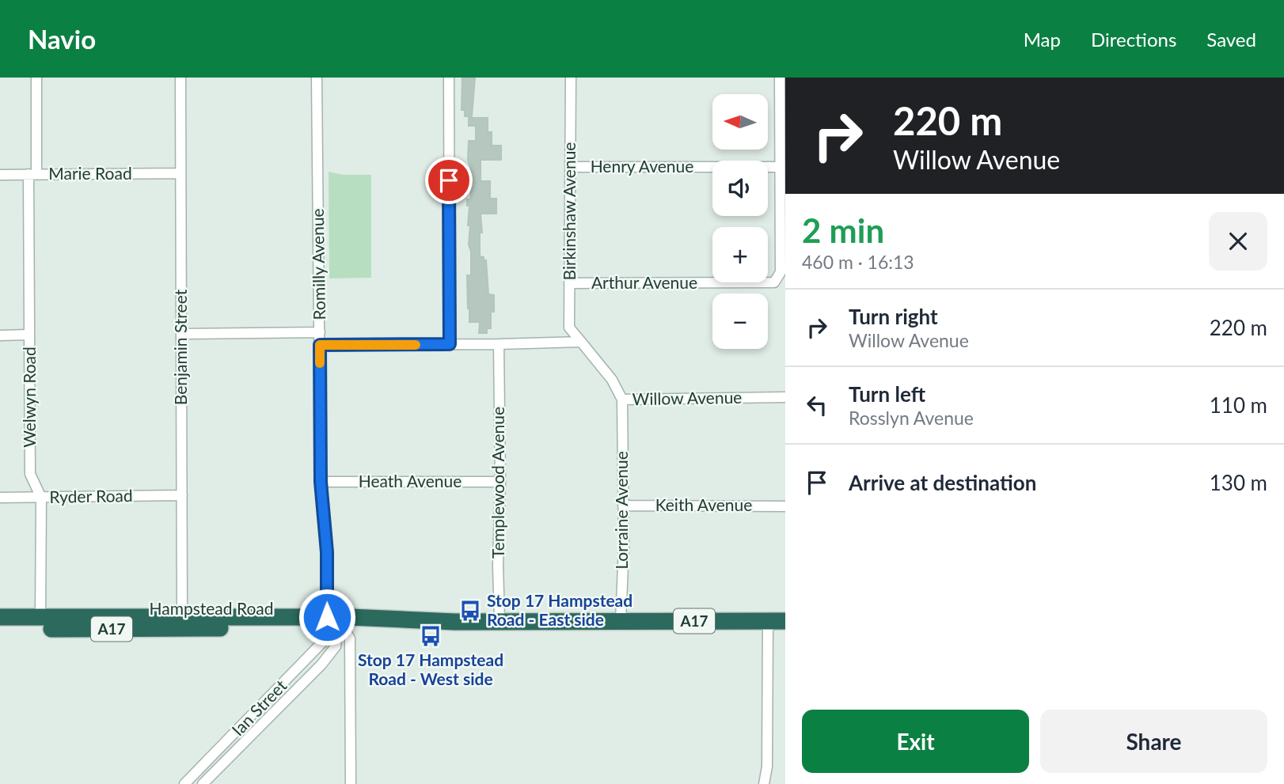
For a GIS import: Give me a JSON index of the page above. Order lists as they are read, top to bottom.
{
  "streets": {
    "highway": ["Hampstead Road", "A17"],
    "street": [
      "Henry Avenue",
      "Marie Road",
      "Birkinshaw Avenue",
      "Romilly Avenue",
      "Arthur Avenue",
      "Benjamin Street",
      "Welwyn Road",
      "Willow Avenue",
      "Heath Avenue",
      "Templewood Avenue",
      "Ryder Road",
      "Keith Avenue",
      "Lorraine Avenue",
      "Ian Street"
    ]
  },
  "crossings": [
    ["Henry Avenue", "Birkinshaw Avenue"],
    ["Henry Avenue", "Arthur Avenue"],
    ["Marie Road", "Benjamin Street"],
    ["Marie Road", "Welwyn Road"],
    ["Birkinshaw Avenue", "Arthur Avenue"],
    ["Birkinshaw Avenue", "Willow Avenue"],
    ["Romilly Avenue", "Heath Avenue"],
    ["Romilly Avenue", "Hampstead Road"],
    ["Romilly Avenue", "Ian Street"],
    ["Benjamin Street", "Ryder Road"],
    ["Benjamin Street", "Hampstead Road"],
    ["Welwyn Road", "Ryder Road"],
    ["Welwyn Road", "Hampstead Road"],
    ["Willow Avenue", "Lorraine Avenue"],
    ["Heath Avenue", "Templewood Avenue"],
    ["Templewood Avenue", "Hampstead Road"],
    ["Keith Avenue", "Lorraine Avenue"],
    ["Lorraine Avenue", "Hampstead Road"],
    ["Hampstead Road", "Ian Street"]
  ],
  "places": {
    "bus stop": ["Stop 17 Hampstead Road - East side", "Stop 17 Hampstead Road - West side"]
  },
  "north": "left",
  "page": {
    "header": "Navio",
    "nav": ["Map", "Directions", "Saved"],
    "turn": ["220 m", "Willow Avenue"],
    "map_buttons": ["+", "−"],
    "heading": ["2 min", "460 m · 16:13"],
    "list": [
      {
        "name": "Turn right",
        "note": "Willow Avenue",
        "value": "220 m"
      },
      {
        "name": "Turn left",
        "note": "Rosslyn Avenue",
        "value": "110 m"
      },
      {
        "name": "Arrive at destination",
        "value": "130 m"
      }
    ],
    "buttons": ["Exit", "Share"]
  }
}
